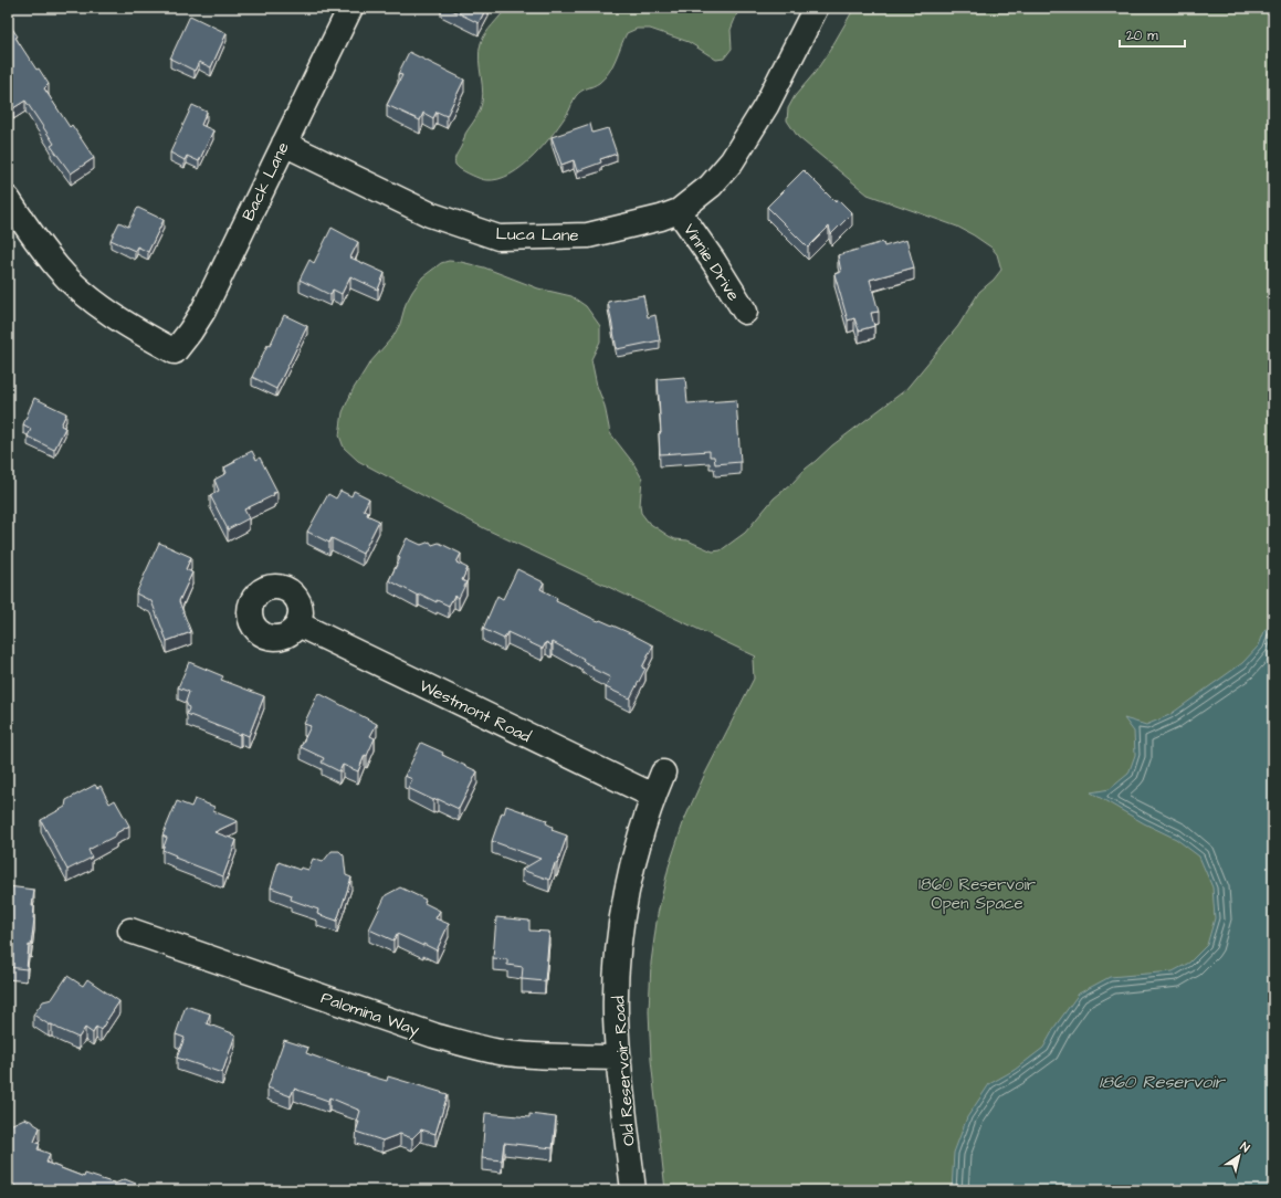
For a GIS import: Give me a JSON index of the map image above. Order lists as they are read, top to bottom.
{
  "streets": {
    "street": [
      "Back Lane",
      "Luca Lane",
      "Vinnie Drive",
      "Westmont Road",
      "Palomina Way",
      "Old Reservoir Road"
    ]
  },
  "crossings": [
    ["Back Lane", "Luca Lane"],
    ["Luca Lane", "Vinnie Drive"],
    ["Westmont Road", "Old Reservoir Road"],
    ["Palomina Way", "Old Reservoir Road"]
  ],
  "water": ["1860 Reservoir"],
  "parks": ["1860 Reservoir Open Space"],
  "scale_bar": "20 m",
  "north": "top right"
}
